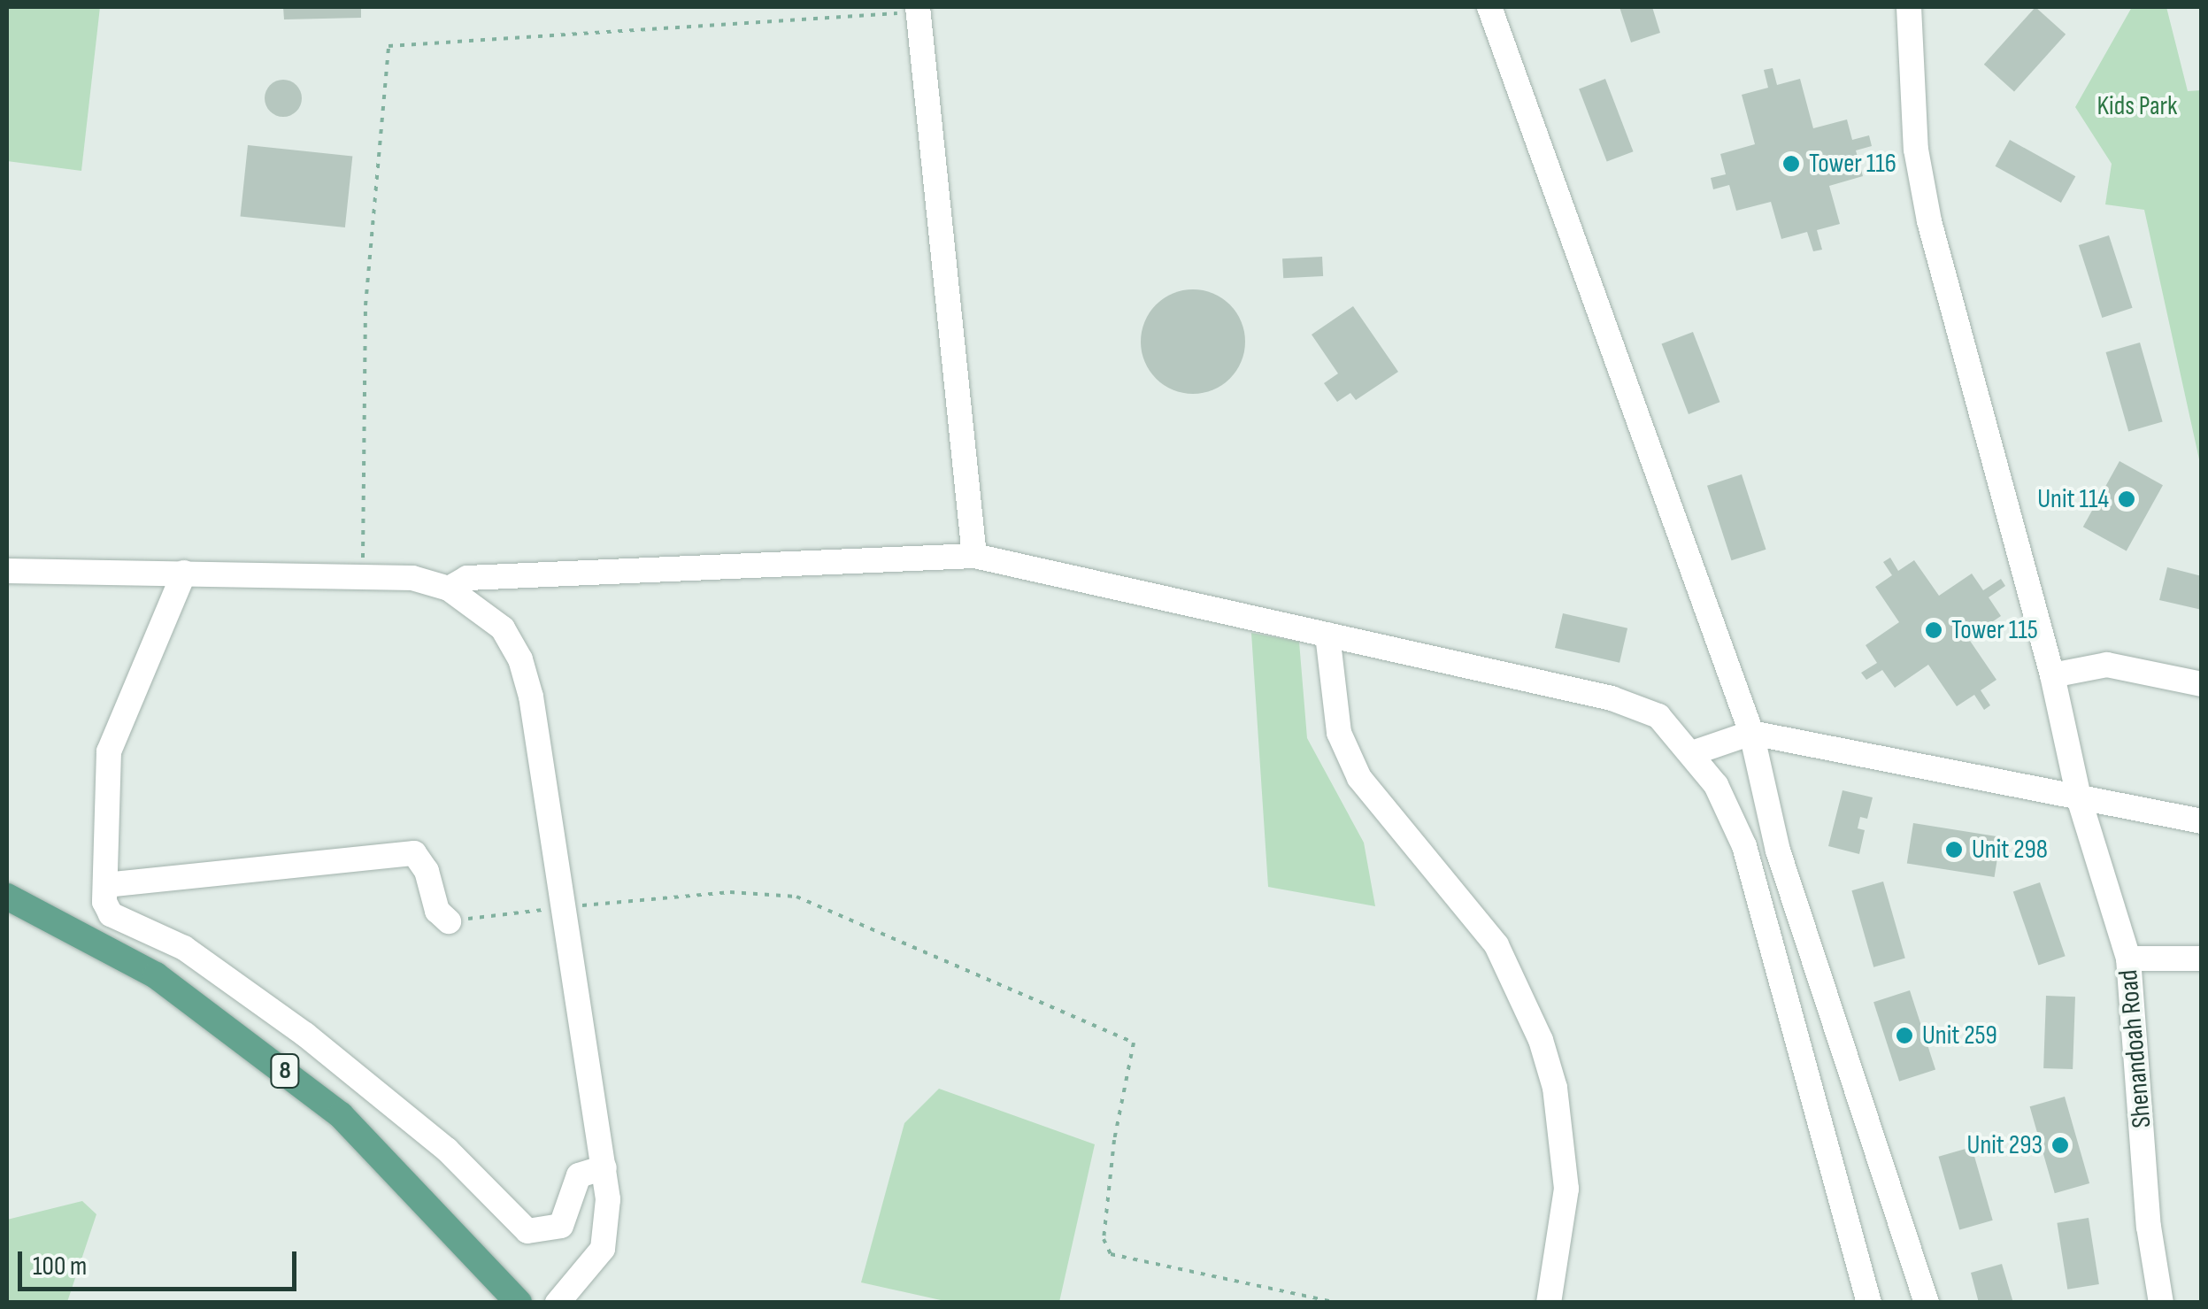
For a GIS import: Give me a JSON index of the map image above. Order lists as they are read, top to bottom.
{
  "streets": {
    "main road": ["8"],
    "street": ["Shenandoah Road"]
  },
  "parks": ["Kids Park"],
  "places": [
    "Tower 116",
    "Unit 114",
    "Tower 115",
    "Unit 298",
    "Unit 259",
    "Unit 293"
  ],
  "scale_bar": "100 m"
}
